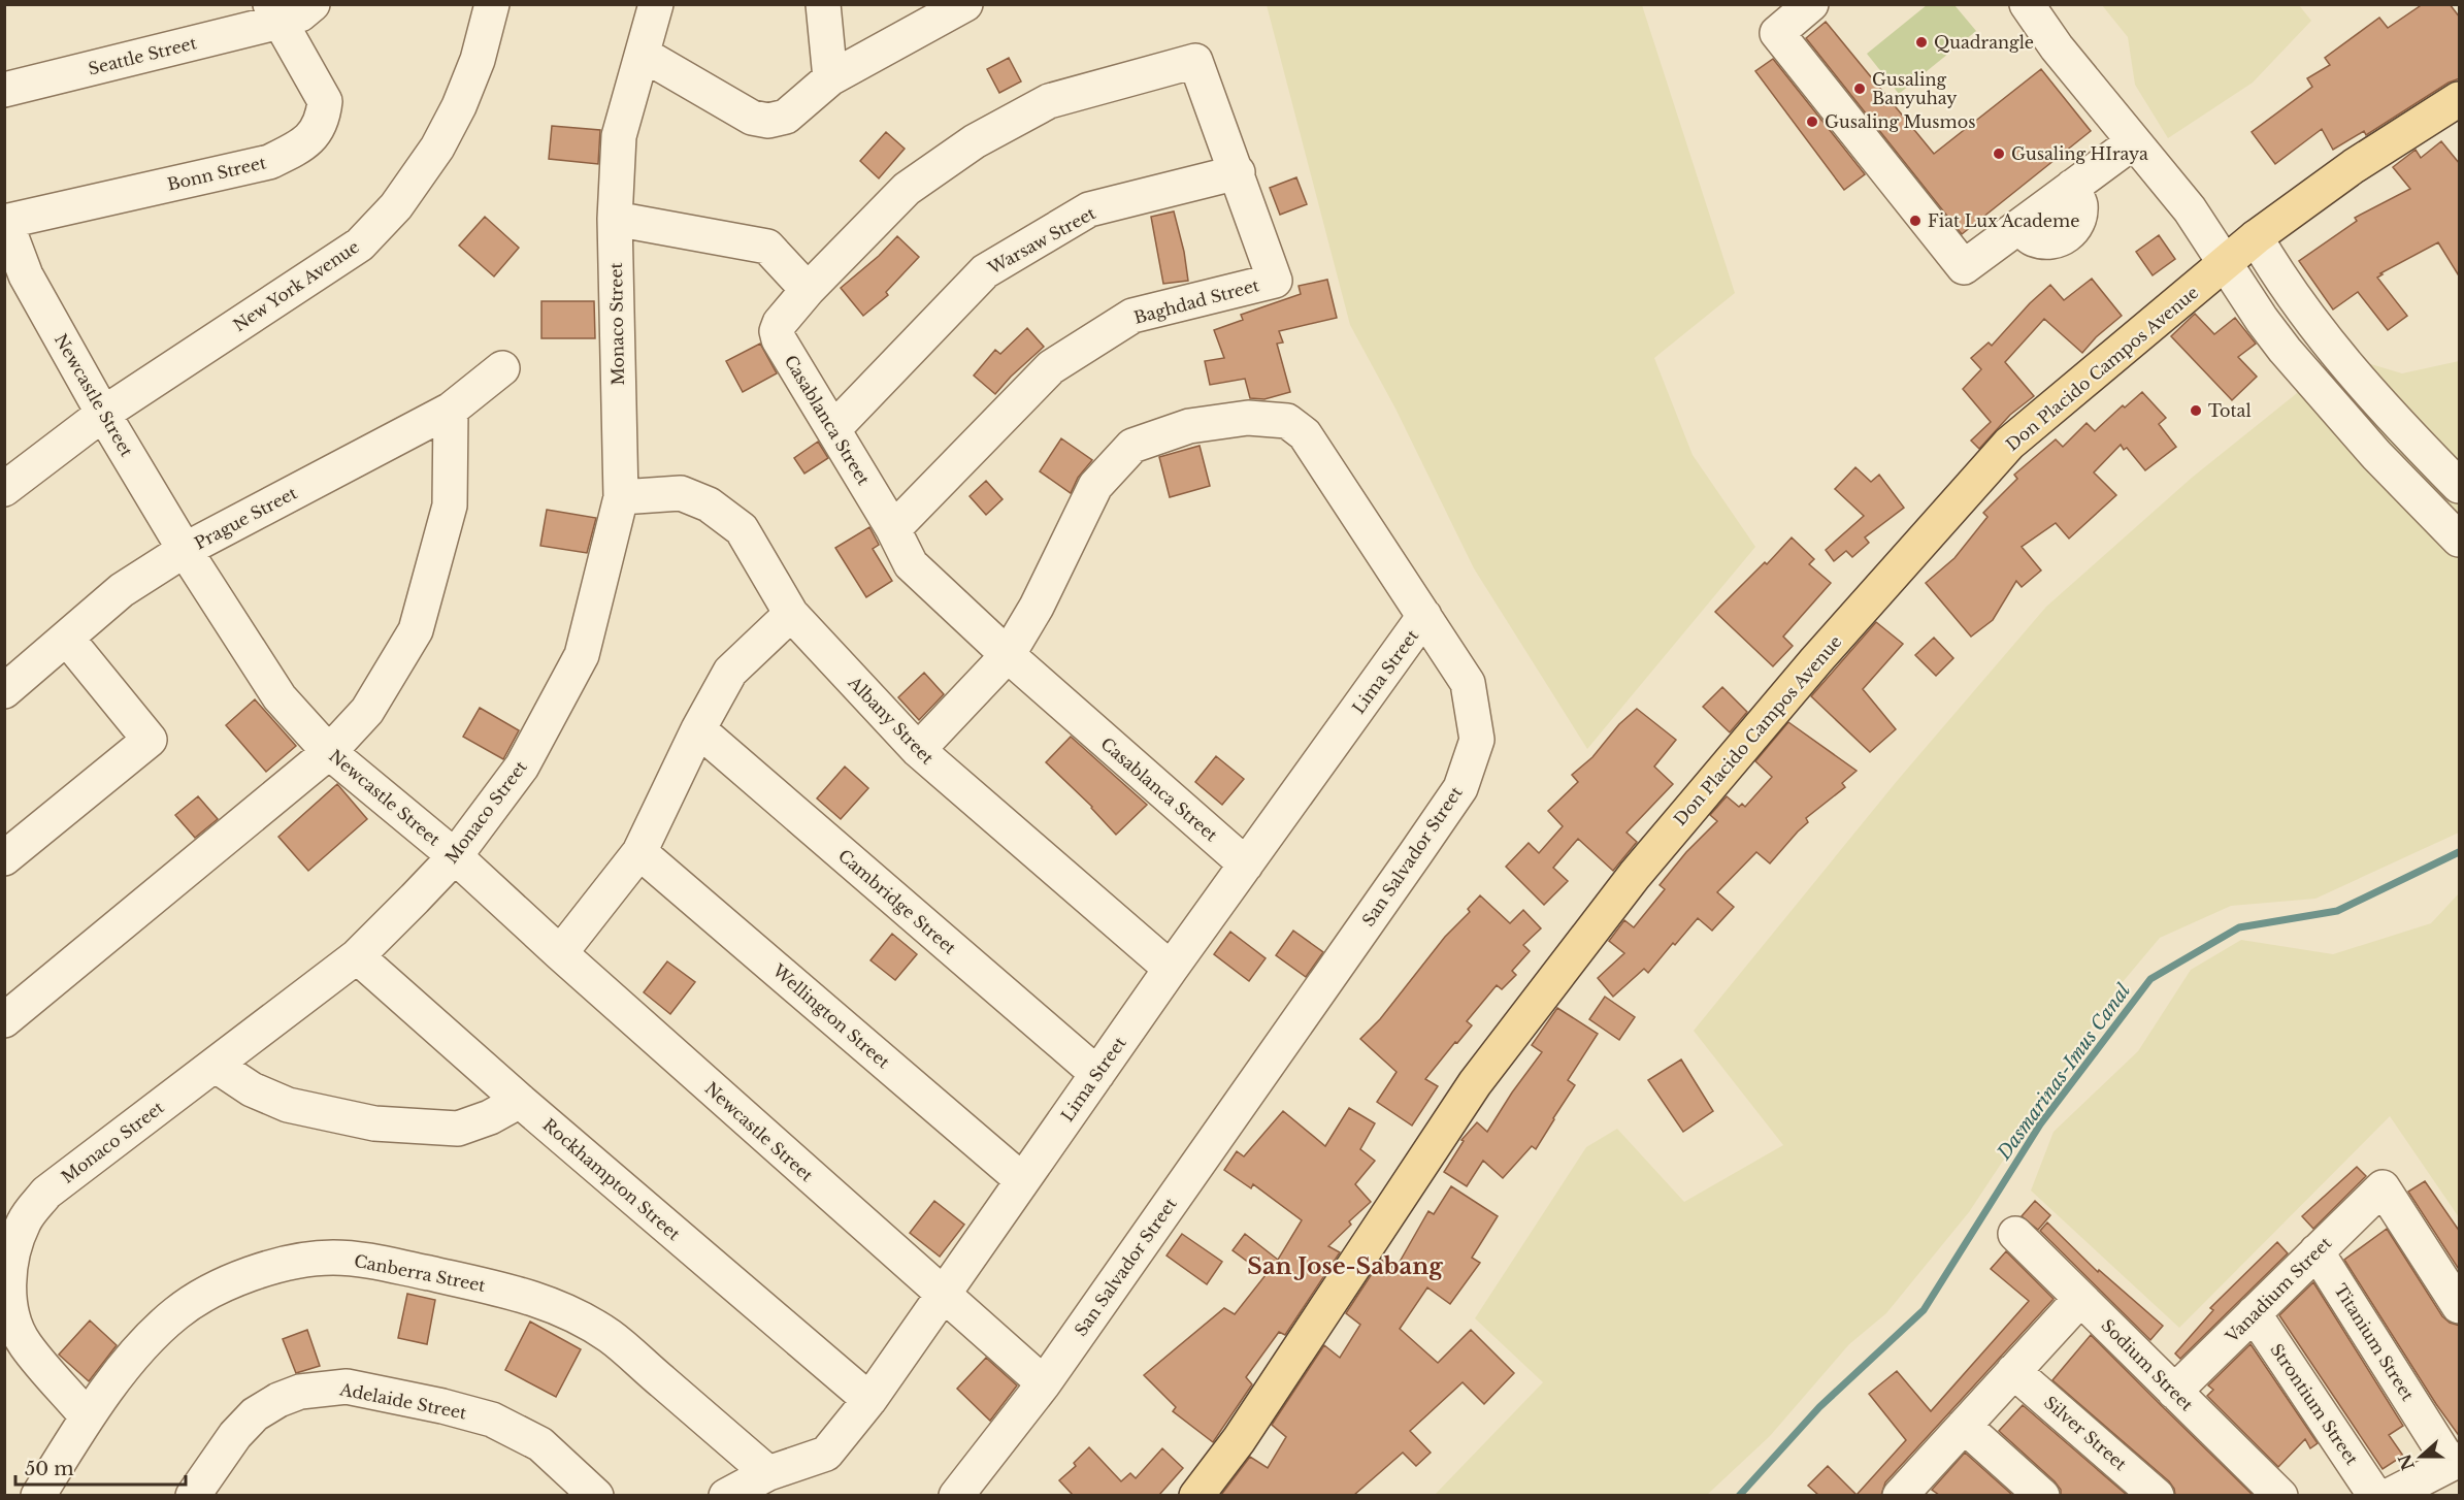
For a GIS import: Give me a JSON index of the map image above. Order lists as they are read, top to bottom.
{
  "streets": {
    "main road": ["Don Placido Campos Avenue"],
    "street": [
      "Seattle Street",
      "Bonn Street",
      "Warsaw Street",
      "New York Avenue",
      "Baghdad Street",
      "Monaco Street",
      "Newcastle Street",
      "Casablanca Street",
      "Prague Street",
      "Lima Street",
      "Albany Street",
      "San Salvador Street",
      "Cambridge Street",
      "Wellington Street",
      "Rockhampton Street",
      "Canberra Street",
      "Vanadium Street",
      "Titanium Street",
      "Sodium Street",
      "Adelaide Street",
      "Strontium Street",
      "Silver Street"
    ]
  },
  "crossings": [
    ["Seattle Street", "Bonn Street"],
    ["Bonn Street", "Newcastle Street"],
    ["Warsaw Street", "Baghdad Street"],
    ["Warsaw Street", "Casablanca Street"],
    ["New York Avenue", "Newcastle Street"],
    ["Baghdad Street", "Casablanca Street"],
    ["Monaco Street", "Newcastle Street"],
    ["Monaco Street", "Albany Street"],
    ["Monaco Street", "Rockhampton Street"],
    ["Monaco Street", "Canberra Street"],
    ["Newcastle Street", "Prague Street"],
    ["Newcastle Street", "Lima Street"],
    ["Newcastle Street", "San Salvador Street"],
    ["Casablanca Street", "Lima Street"],
    ["Casablanca Street", "San Salvador Street"],
    ["Lima Street", "Albany Street"],
    ["Lima Street", "San Salvador Street"],
    ["Lima Street", "Cambridge Street"],
    ["Lima Street", "Wellington Street"],
    ["Lima Street", "Rockhampton Street"],
    ["Lima Street", "Canberra Street"],
    ["Albany Street", "San Salvador Street"],
    ["Vanadium Street", "Titanium Street"],
    ["Vanadium Street", "Sodium Street"],
    ["Vanadium Street", "Strontium Street"]
  ],
  "districts": ["San Jose-Sabang"],
  "water": ["Dasmarinas-Imus Canal"],
  "places": [
    "Quadrangle",
    "Gusaling Banyuhay",
    "Gusaling Musmos",
    "Gusaling HIraya",
    "Fiat Lux Academe",
    "Total"
  ],
  "scale_bar": "50 m",
  "north": "left"
}
